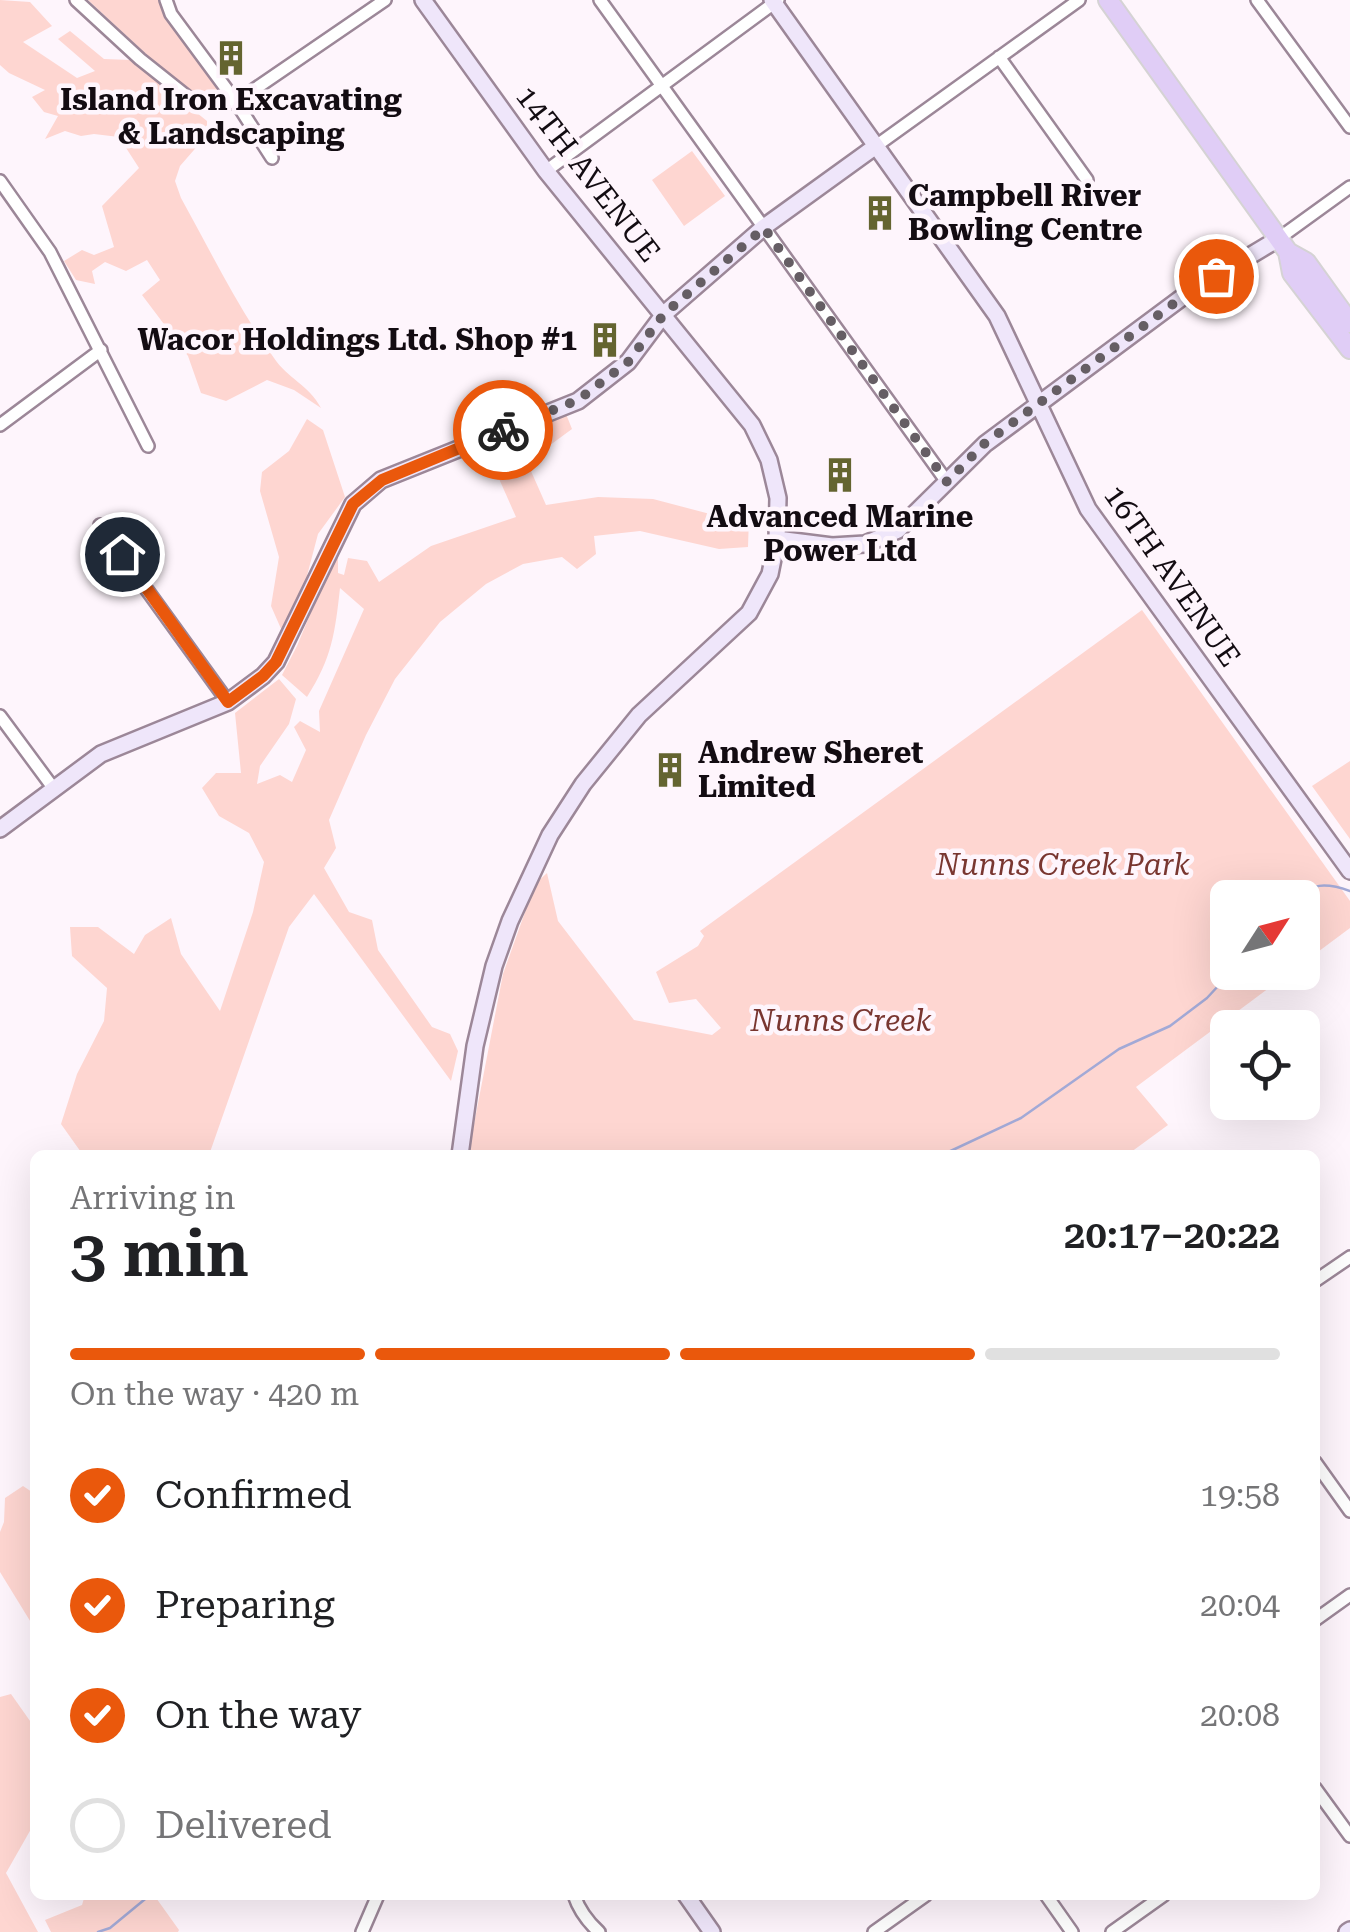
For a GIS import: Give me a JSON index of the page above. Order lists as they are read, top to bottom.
{
  "streets": {
    "street": ["14TH AVENUE", "16TH AVENUE"]
  },
  "parks": ["Nunns Creek Park", "Nunns Creek"],
  "places": {
    "building": [
      "Island Iron Excavating & Landscaping",
      "Campbell River Bowling Centre",
      "Wacor Holdings Ltd. Shop #1",
      "Advanced Marine Power Ltd",
      "Andrew Sheret Limited"
    ]
  },
  "north": "top right",
  "page": {
    "heading": ["3 min", "Arriving in", "20:17–20:22"],
    "bar": "On the way · 420 m",
    "list": [
      ["Confirmed", "19:58"],
      ["Preparing", "20:04"],
      ["On the way", "20:08"],
      "Delivered"
    ]
  }
}
